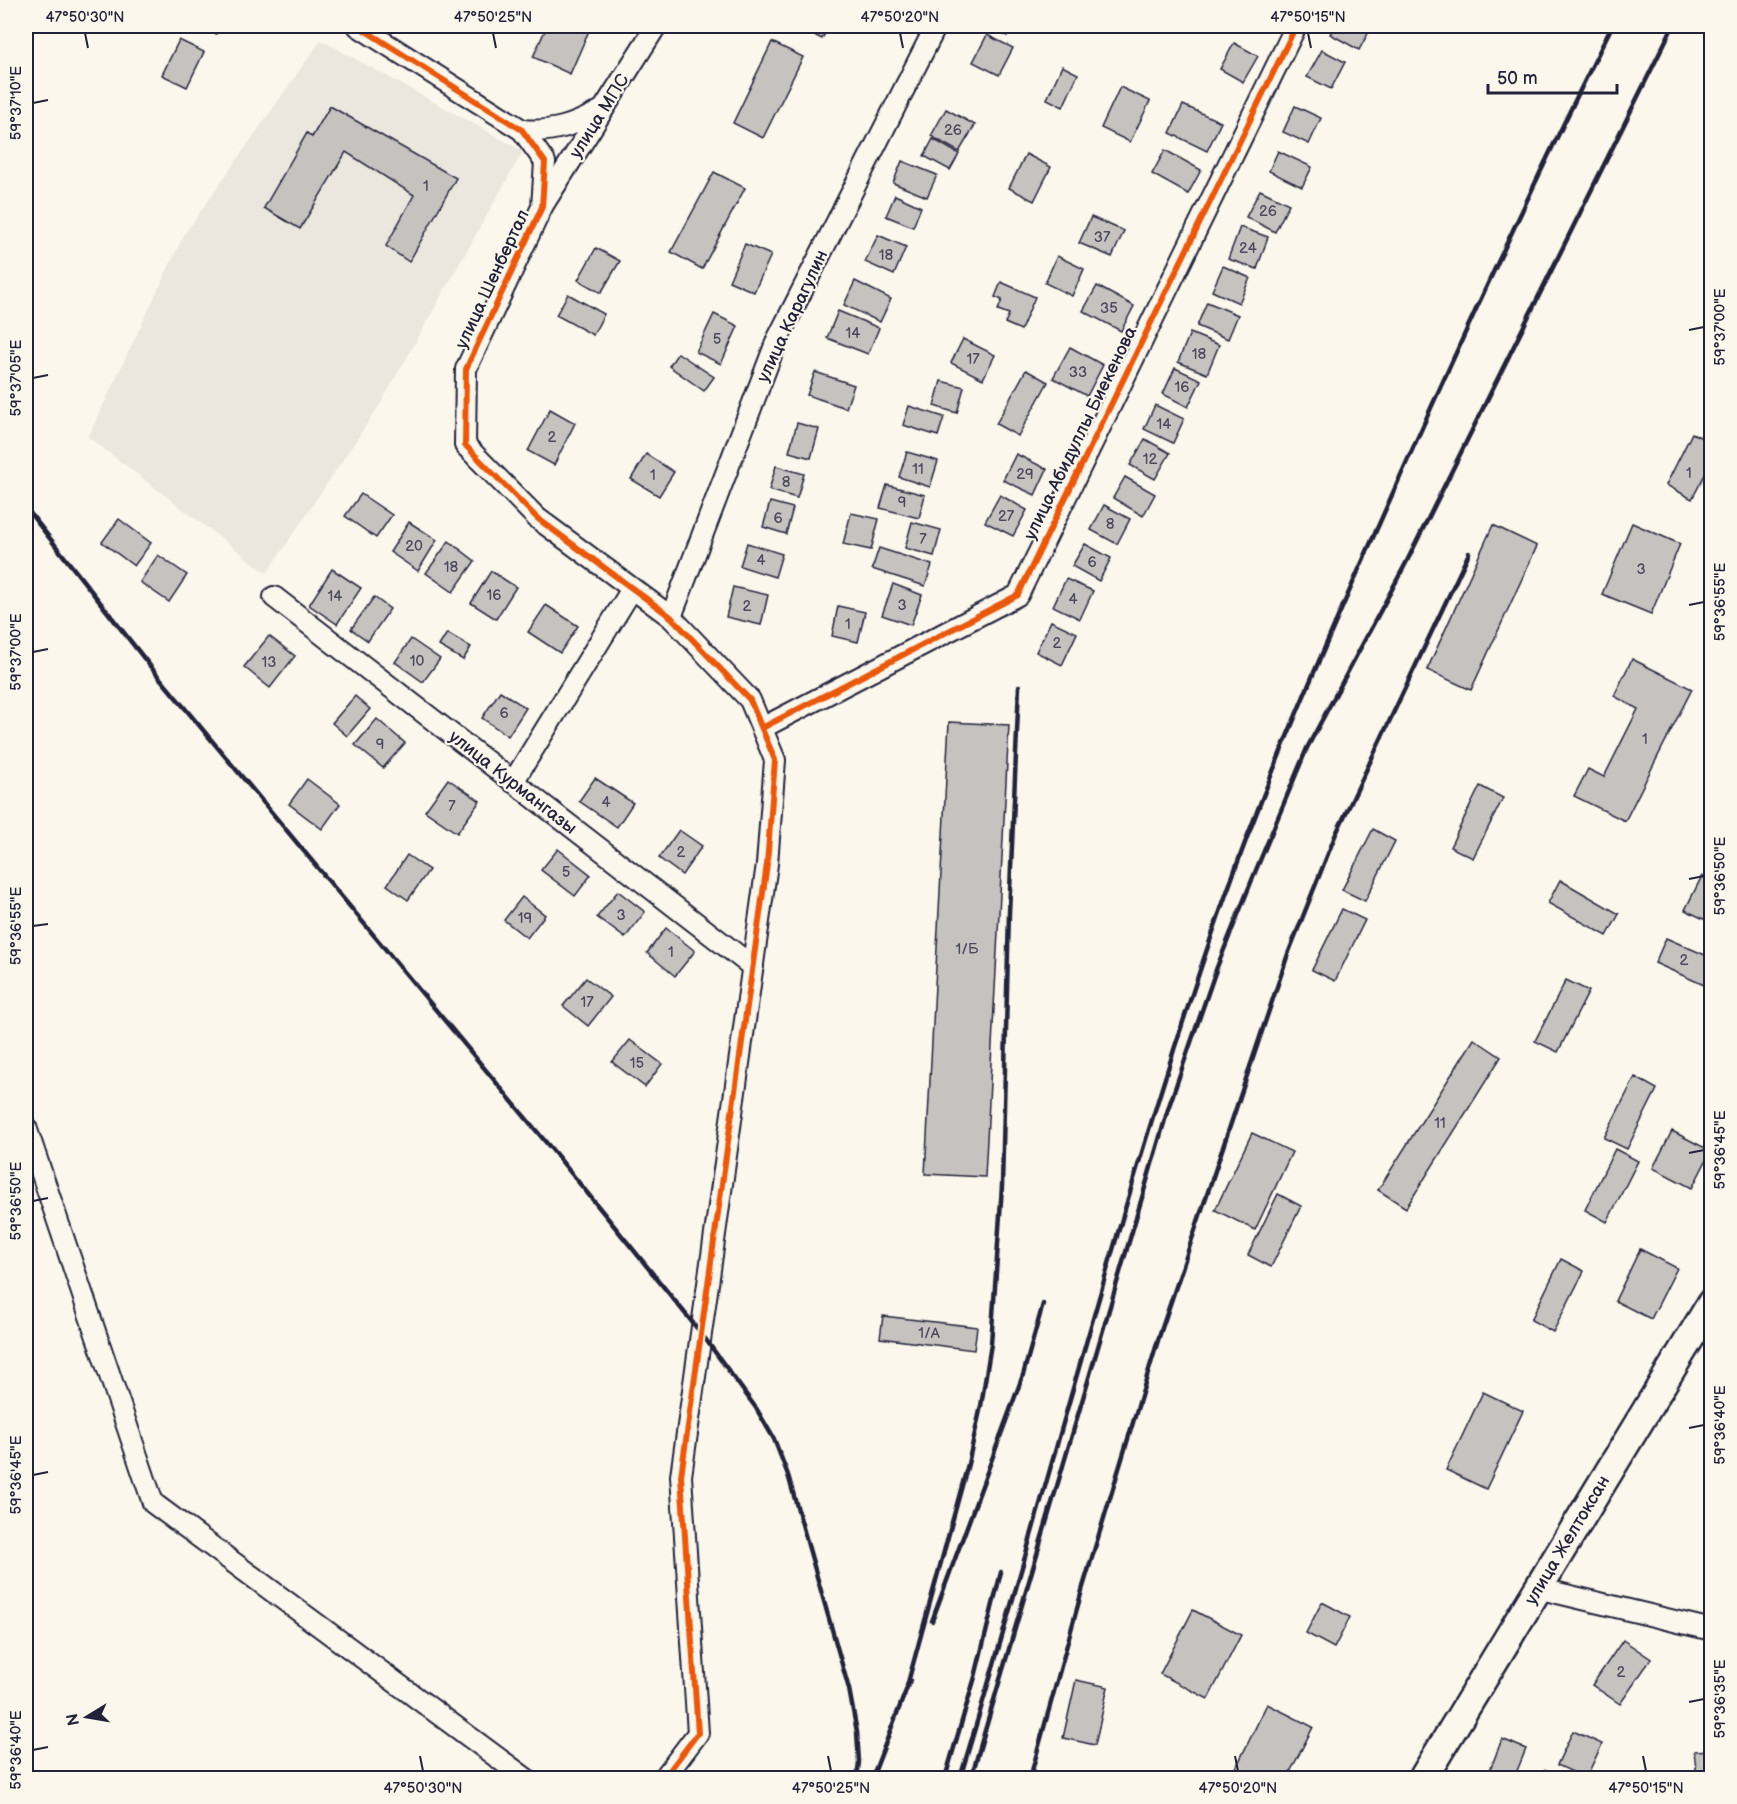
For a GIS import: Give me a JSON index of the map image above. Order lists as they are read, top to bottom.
{
  "streets": {
    "main road": ["улица Желтоксан"],
    "street": [
      "улица МПС",
      "улица Шенбертал",
      "улица Карагулин",
      "улица Абидуллы Биекенова",
      "улица Курмангазы"
    ]
  },
  "crossings": [
    ["улица МПС", "улица Шенбертал"],
    ["улица Шенбертал", "улица Карагулин"],
    ["улица Шенбертал", "улица Абидуллы Биекенова"],
    ["улица Шенбертал", "улица Курмангазы"]
  ],
  "house_numbers": [
    "26",
    "1",
    "26",
    "37",
    "24",
    "18",
    "35",
    "14",
    "5",
    "18",
    "17",
    "33",
    "16",
    "14",
    "2",
    "12",
    "11",
    "1",
    "29",
    "1",
    "8",
    "9",
    "27",
    "6",
    "8",
    "7",
    "20",
    "4",
    "6",
    "18",
    "3",
    "16",
    "14",
    "4",
    "3",
    "2",
    "1",
    "2",
    "10",
    "13",
    "6",
    "1",
    "9",
    "4",
    "7",
    "2",
    "5",
    "3",
    "19",
    "1/Б",
    "1",
    "2",
    "17",
    "15",
    "11",
    "1/А",
    "2"
  ],
  "scale_bar": "50 m",
  "north": "left",
  "coordinates": [
    "47°50'30\"N",
    "47°50'25\"N",
    "47°50'20\"N",
    "47°50'15\"N",
    "59°37'10\"E",
    "59°37'00\"E",
    "59°37'05\"E",
    "59°36'55\"E",
    "59°36'50\"E",
    "59°36'45\"E",
    "59°36'40\"E",
    "59°36'35\"E"
  ]
}
